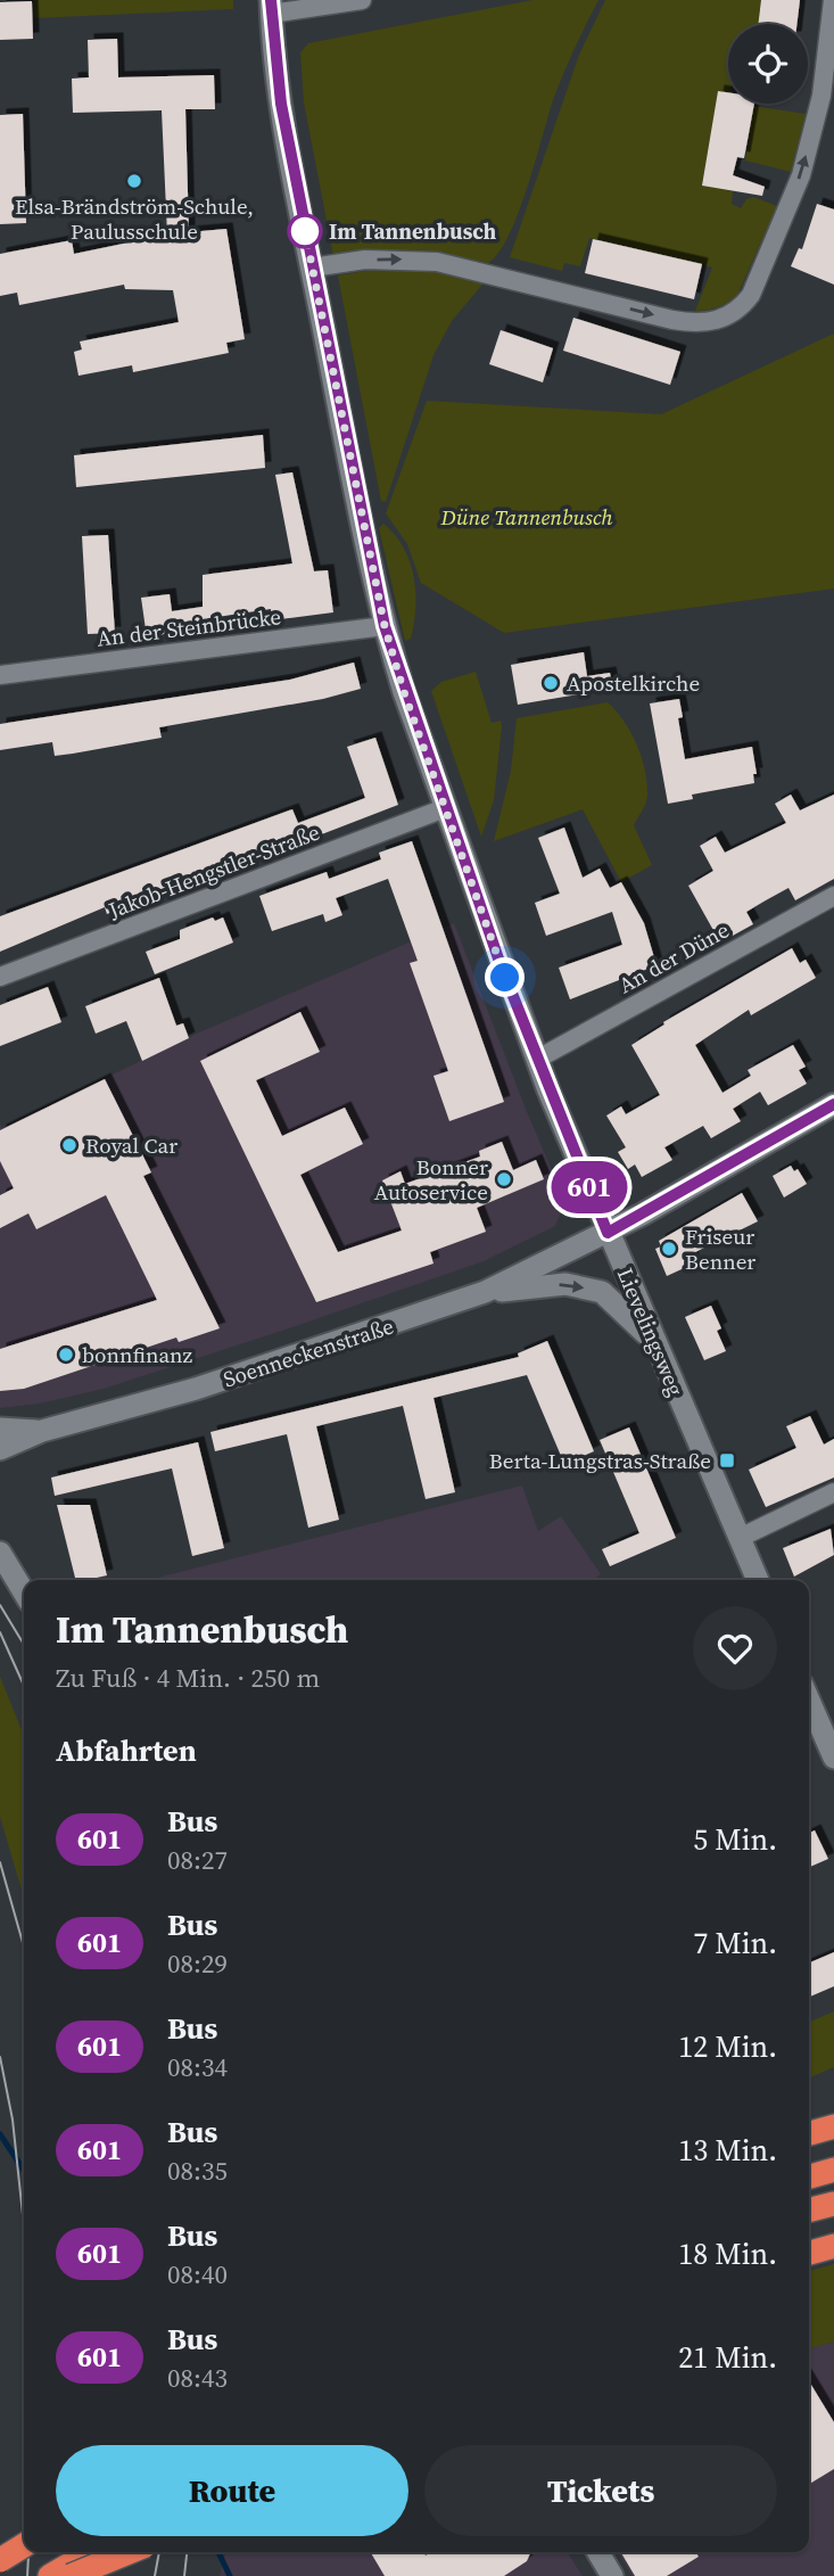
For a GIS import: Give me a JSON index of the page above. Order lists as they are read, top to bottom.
{
  "streets": {
    "street": [
      "An der Steinbrücke",
      "Jakob-Hengstler-Straße",
      "An der Düne",
      "Lievelingsweg",
      "Soenneckenstraße"
    ]
  },
  "crossings": [
    ["An der Steinbrücke", "Lievelingsweg"],
    ["Jakob-Hengstler-Straße", "Lievelingsweg"],
    ["An der Düne", "Lievelingsweg"],
    ["Lievelingsweg", "Soenneckenstraße"]
  ],
  "parks": ["Düne Tannenbusch"],
  "places": {
    "other": [
      "Elsa-Brändström-Schule, Paulusschule",
      "Im Tannenbusch",
      "Apostelkirche",
      "Royal Car",
      "Bonner Autoservice",
      "Friseur Benner",
      "bonnfinanz"
    ],
    "transit": ["Berta-Lungstras-Straße"]
  },
  "lines": ["bus line 601"],
  "page": {
    "on_map": "601",
    "heading": [
      ["Im Tannenbusch", "Zu Fuß · 4 Min. · 250 m"],
      "Abfahrten"
    ],
    "list": [
      {
        "mark": "601",
        "name": "Bus",
        "note": "08:27",
        "value": "5 Min."
      },
      {
        "mark": "601",
        "name": "Bus",
        "note": "08:29",
        "value": "7 Min."
      },
      {
        "mark": "601",
        "name": "Bus",
        "note": "08:34",
        "value": "12 Min."
      },
      {
        "mark": "601",
        "name": "Bus",
        "note": "08:35",
        "value": "13 Min."
      },
      {
        "mark": "601",
        "name": "Bus",
        "note": "08:40",
        "value": "18 Min."
      },
      {
        "mark": "601",
        "name": "Bus",
        "note": "08:43",
        "value": "21 Min."
      }
    ],
    "buttons": ["Route", "Tickets"]
  }
}
